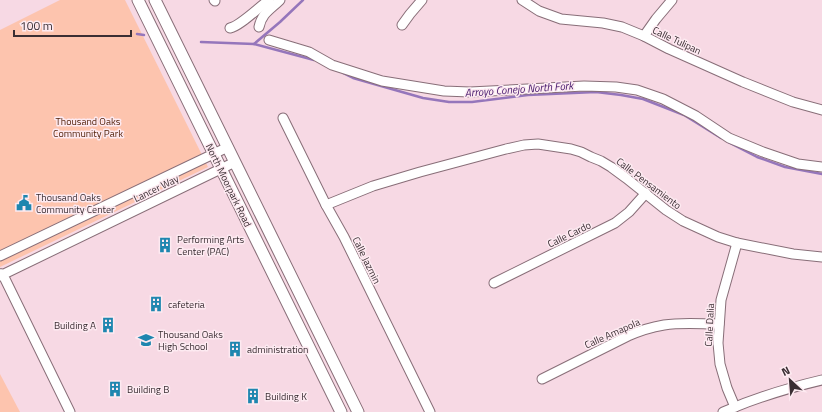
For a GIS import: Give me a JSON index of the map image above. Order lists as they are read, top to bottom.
{
  "streets": {
    "main road": ["North Moorpark Road"],
    "street": [
      "Calle Tulipan",
      "Calle Pensamiento",
      "Lancer Way",
      "Calle Cardo",
      "Calle Jazmin",
      "Calle Dalia",
      "Calle Amapola"
    ]
  },
  "crossings": [
    ["Calle Pensamiento", "Calle Cardo"],
    ["Calle Pensamiento", "Calle Jazmin"],
    ["Calle Pensamiento", "Calle Dalia"],
    ["North Moorpark Road", "Lancer Way"],
    ["Calle Dalia", "Calle Amapola"]
  ],
  "water": ["Arroyo Conejo North Fork"],
  "parks": ["Thousand Oaks Community Park"],
  "places": {
    "public building": ["Thousand Oaks Community Center"],
    "building": [
      "Performing Arts Center (PAC)",
      "cafeteria",
      "Building A",
      "administration",
      "Building B",
      "Building K"
    ],
    "school or university": ["Thousand Oaks High School"]
  },
  "scale_bar": "100 m",
  "north": "top left"
}
